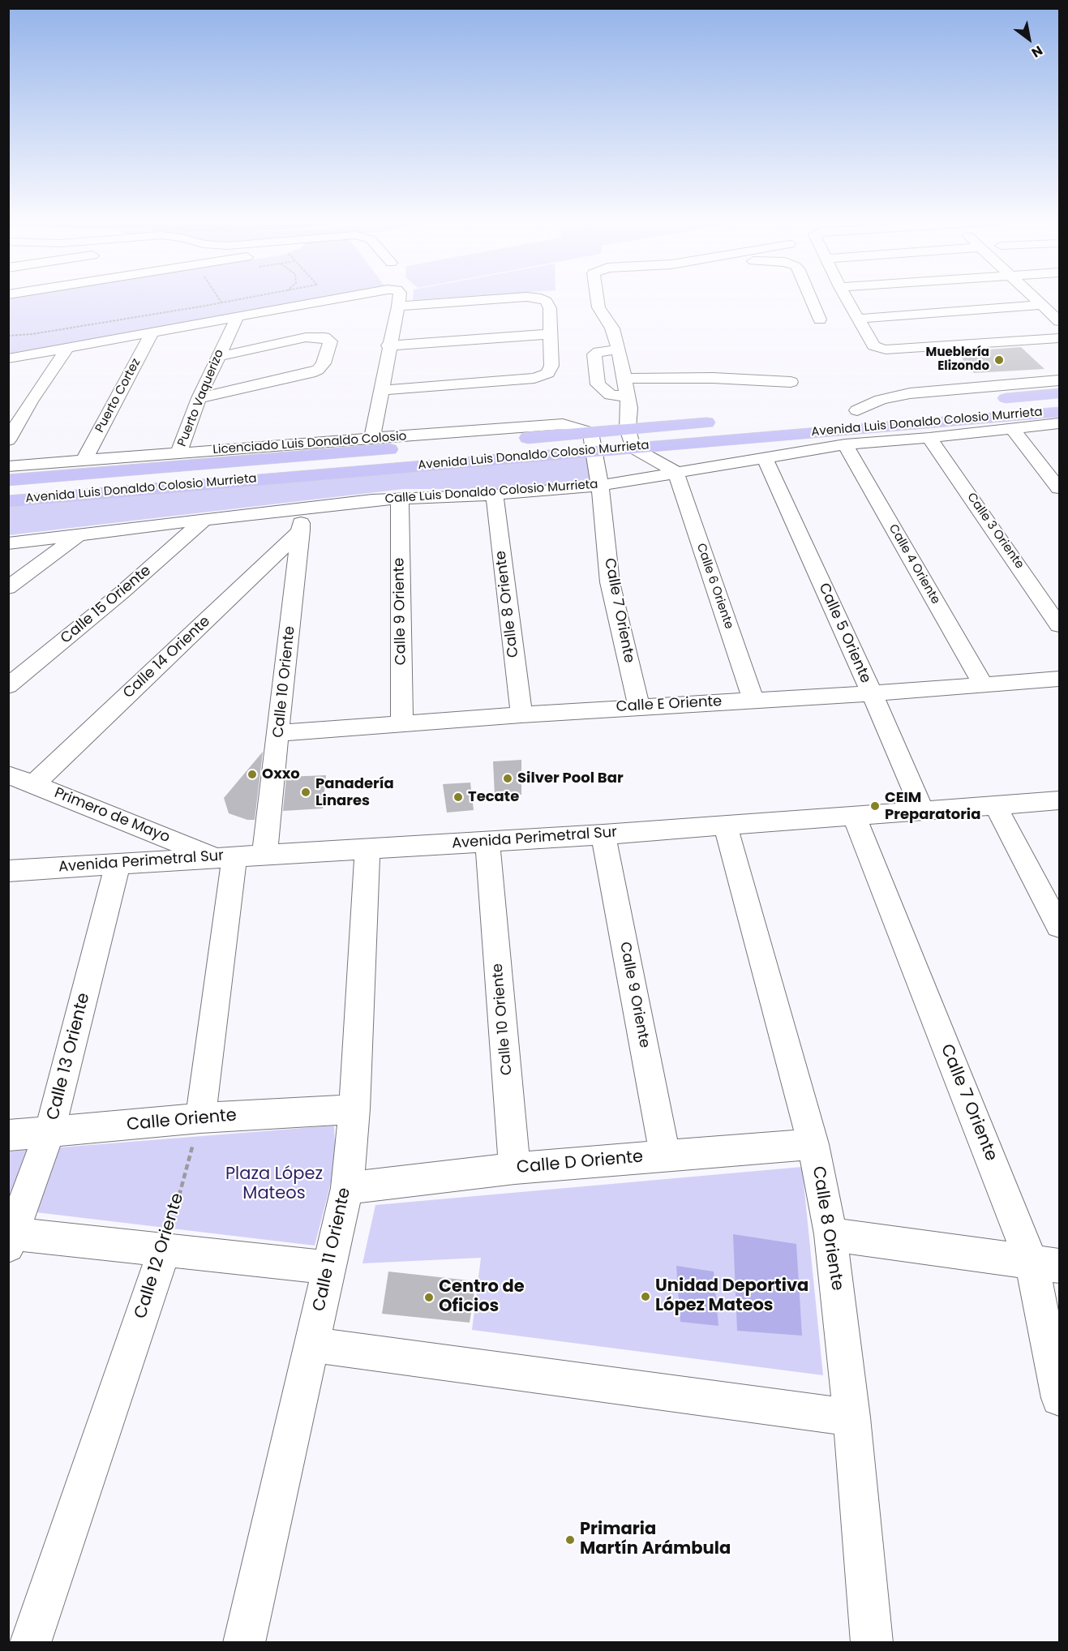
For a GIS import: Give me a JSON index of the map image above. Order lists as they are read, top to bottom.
{
  "streets": {
    "main road": ["Avenida Luis Donaldo Colosio Murrieta"],
    "street": [
      "Puerto Cortez",
      "Puerto Vaquerizo",
      "Licenciado Luis Donaldo Colosio",
      "Calle Luis Donaldo Colosio Murrieta",
      "Calle 3 Oriente",
      "Calle 4 Oriente",
      "Calle 6 Oriente",
      "Calle 8 Oriente",
      "Calle 15 Oriente",
      "Calle 7 Oriente",
      "Calle 9 Oriente",
      "Calle 5 Oriente",
      "Calle 14 Oriente",
      "Calle 10 Oriente",
      "Calle E Oriente",
      "Primero de Mayo",
      "Avenida Perimetral Sur",
      "Calle 13 Oriente",
      "Calle Oriente",
      "Calle D Oriente",
      "Calle 11 Oriente",
      "Calle 12 Oriente"
    ]
  },
  "crossings": [
    ["Puerto Cortez", "Avenida Luis Donaldo Colosio Murrieta"],
    ["Puerto Cortez", "Licenciado Luis Donaldo Colosio"],
    ["Puerto Vaquerizo", "Licenciado Luis Donaldo Colosio"],
    ["Avenida Luis Donaldo Colosio Murrieta", "Licenciado Luis Donaldo Colosio"],
    ["Avenida Luis Donaldo Colosio Murrieta", "Calle 7 Oriente"],
    ["Calle Luis Donaldo Colosio Murrieta", "Calle 3 Oriente"],
    ["Calle Luis Donaldo Colosio Murrieta", "Calle 4 Oriente"],
    ["Calle Luis Donaldo Colosio Murrieta", "Calle 6 Oriente"],
    ["Calle Luis Donaldo Colosio Murrieta", "Calle 8 Oriente"],
    ["Calle Luis Donaldo Colosio Murrieta", "Calle 15 Oriente"],
    ["Calle Luis Donaldo Colosio Murrieta", "Calle 7 Oriente"],
    ["Calle Luis Donaldo Colosio Murrieta", "Calle 9 Oriente"],
    ["Calle Luis Donaldo Colosio Murrieta", "Calle 5 Oriente"],
    ["Calle Luis Donaldo Colosio Murrieta", "Calle 10 Oriente"],
    ["Calle 4 Oriente", "Calle E Oriente"],
    ["Calle 6 Oriente", "Calle E Oriente"],
    ["Calle 8 Oriente", "Calle E Oriente"],
    ["Calle 8 Oriente", "Avenida Perimetral Sur"],
    ["Calle 8 Oriente", "Calle D Oriente"],
    ["Calle 7 Oriente", "Calle E Oriente"],
    ["Calle 7 Oriente", "Avenida Perimetral Sur"],
    ["Calle 9 Oriente", "Calle E Oriente"],
    ["Calle 9 Oriente", "Avenida Perimetral Sur"],
    ["Calle 9 Oriente", "Calle D Oriente"],
    ["Calle 5 Oriente", "Calle E Oriente"],
    ["Calle 5 Oriente", "Avenida Perimetral Sur"],
    ["Calle 14 Oriente", "Calle 10 Oriente"],
    ["Calle 14 Oriente", "Primero de Mayo"],
    ["Calle 10 Oriente", "Calle E Oriente"],
    ["Calle 10 Oriente", "Avenida Perimetral Sur"],
    ["Calle 10 Oriente", "Calle D Oriente"],
    ["Primero de Mayo", "Avenida Perimetral Sur"],
    ["Avenida Perimetral Sur", "Calle 13 Oriente"],
    ["Avenida Perimetral Sur", "Calle 11 Oriente"],
    ["Calle 13 Oriente", "Calle Oriente"],
    ["Calle Oriente", "Calle 11 Oriente"],
    ["Calle Oriente", "Calle 12 Oriente"],
    ["Calle D Oriente", "Calle 11 Oriente"]
  ],
  "parks": ["Plaza López Mateos"],
  "places": [
    "Mueblería Elizondo",
    "Oxxo",
    "Silver Pool Bar",
    "Panadería Linares",
    "Tecate",
    "CEIM Preparatoria",
    "Unidad Deportiva López Mateos",
    "Centro de Oficios",
    "Primaria Martín Arámbula"
  ],
  "north": "bottom right"
}
